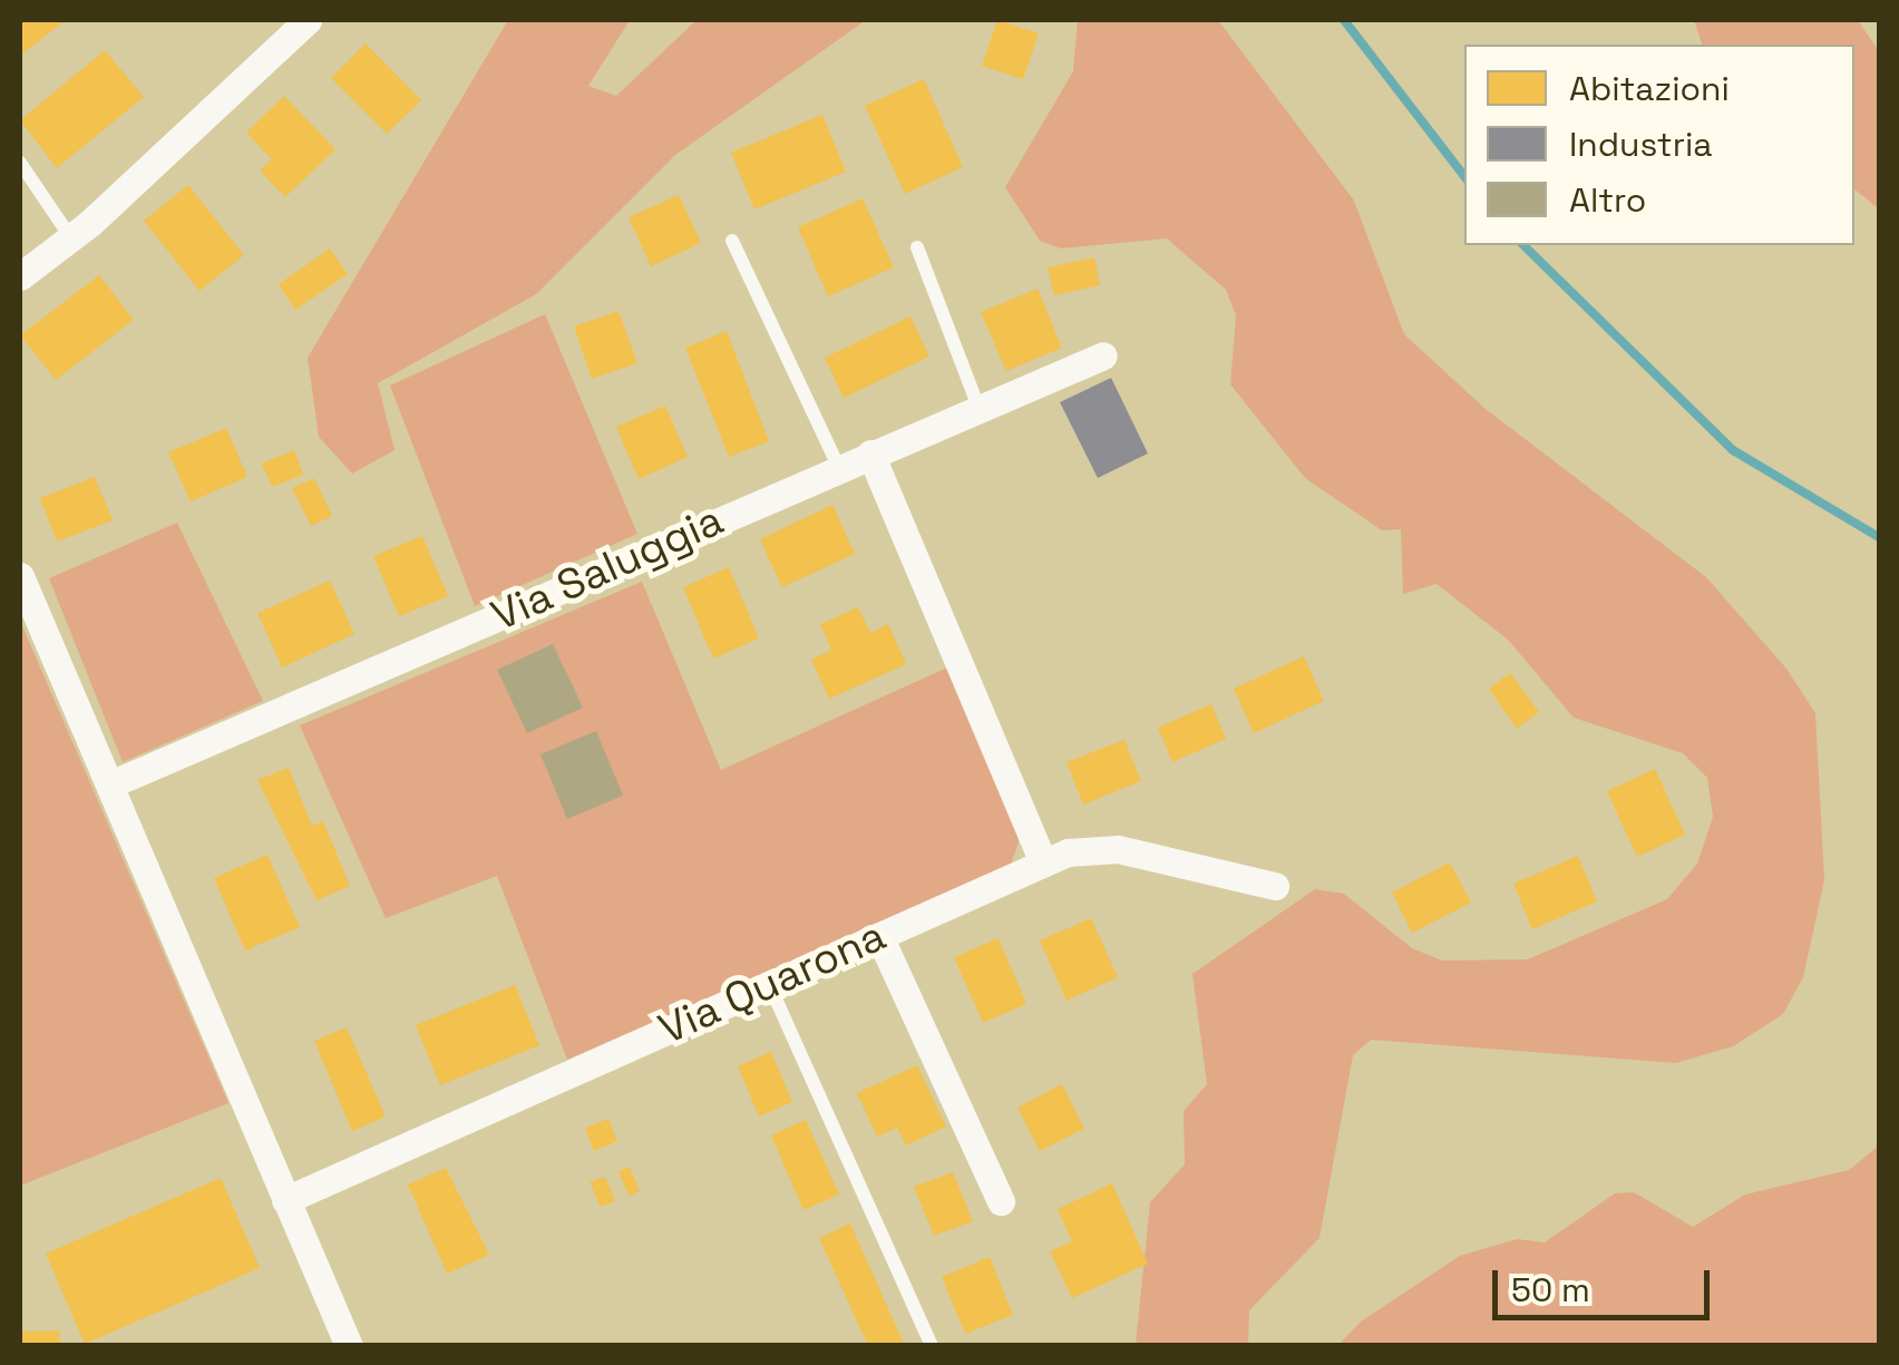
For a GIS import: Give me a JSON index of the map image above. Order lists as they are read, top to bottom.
{
  "streets": {
    "street": ["Via Saluggia", "Via Quarona"]
  },
  "legend": ["Abitazioni", "Industria", "Altro"],
  "scale_bar": "50 m"
}
